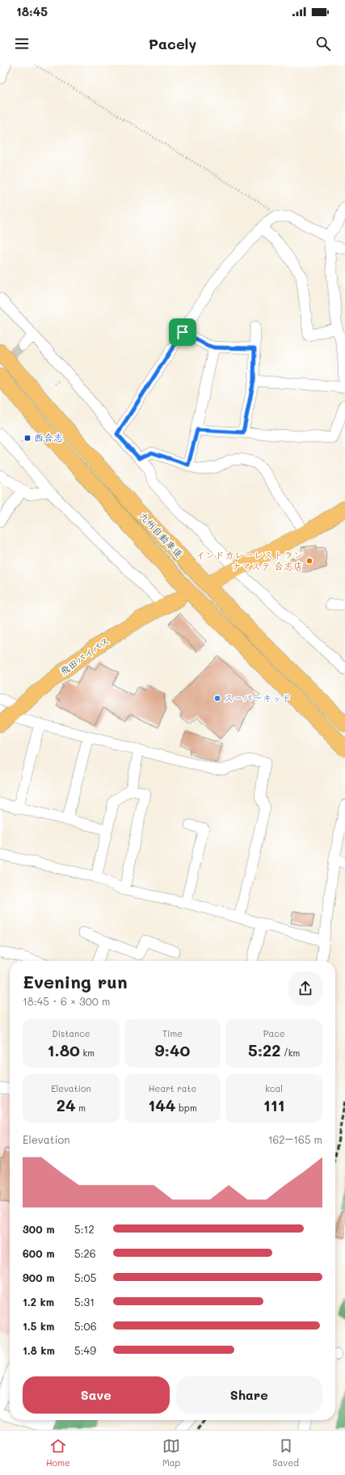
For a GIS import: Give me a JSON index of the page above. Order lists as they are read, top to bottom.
{
  "streets": {
    "highway": ["九州自動車道", "飛田バイパス"]
  },
  "places": {
    "transit": ["西合志"],
    "other": ["インドカレーレストラン ナマステ 合志店", "スーパーキッド"]
  },
  "page": {
    "status": "18:45",
    "header": "Pacely",
    "heading": ["Evening run", "18:45 · 6 × 300 m"],
    "stats": [
      ["Distance", "1.80 km"],
      ["Time", "9:40"],
      ["Pace", "5:22 /km"],
      ["Elevation", "24 m"],
      ["Heart rate", "144 bpm"],
      ["kcal", "111"]
    ],
    "chart": ["Elevation", "162–165 m"],
    "list": [
      {
        "name": "300 m",
        "note": "5:12"
      },
      {
        "name": "600 m",
        "note": "5:26"
      },
      {
        "name": "900 m",
        "note": "5:05"
      },
      {
        "name": "1.2 km",
        "note": "5:31"
      },
      {
        "name": "1.5 km",
        "note": "5:06"
      },
      {
        "name": "1.8 km",
        "note": "5:49"
      }
    ],
    "buttons": ["Save", "Share"],
    "tabs": ["Home", "Map", "Saved"]
  }
}
